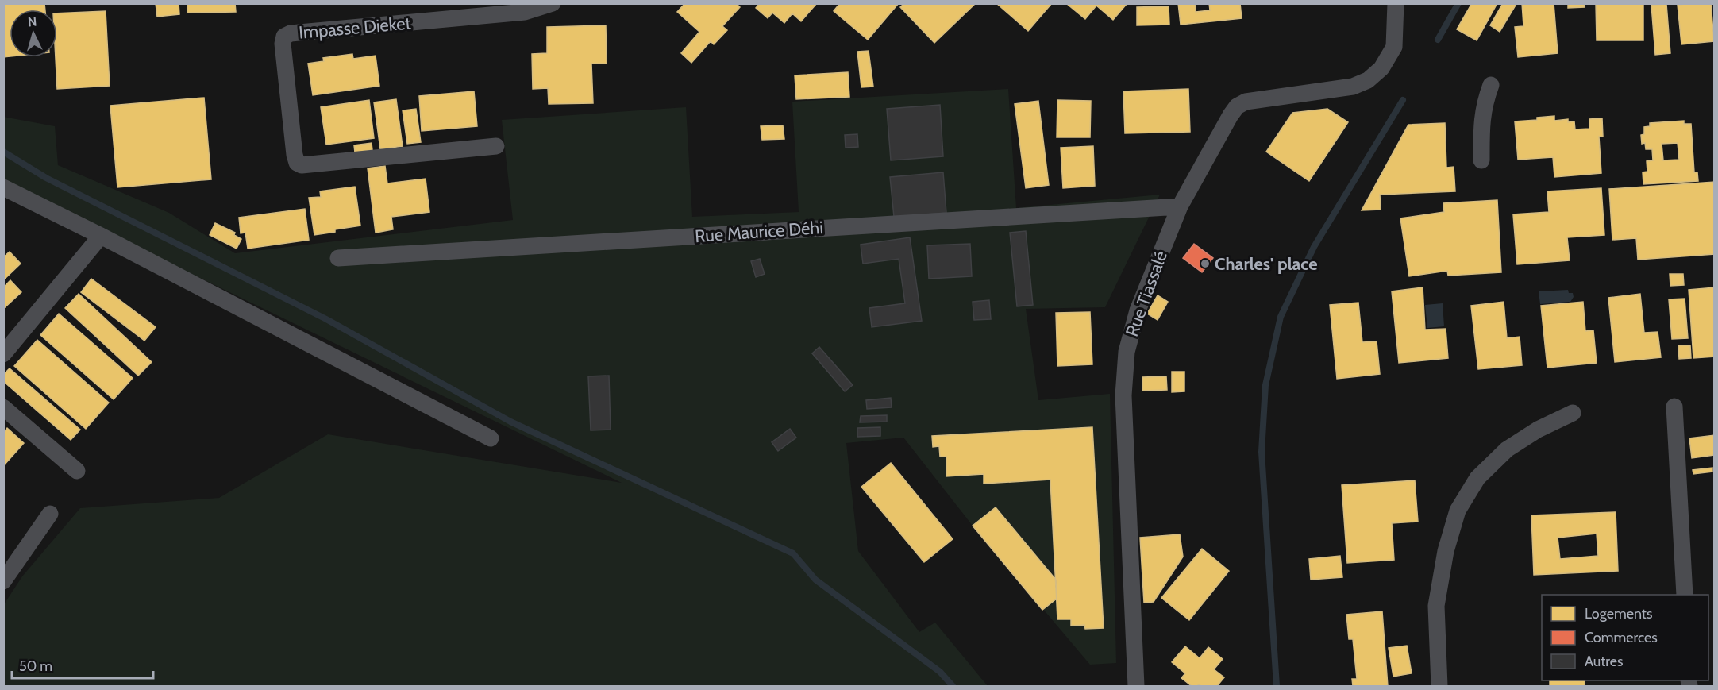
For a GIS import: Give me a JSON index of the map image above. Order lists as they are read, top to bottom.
{
  "streets": {
    "street": ["Impasse Dieket", "Rue Maurice Déhi", "Rue Tiassalé"]
  },
  "crossings": [
    ["Rue Maurice Déhi", "Rue Tiassalé"]
  ],
  "places": ["Charles' place"],
  "legend": ["Logements", "Commerces", "Autres"],
  "scale_bar": "50 m",
  "north": "top"
}
